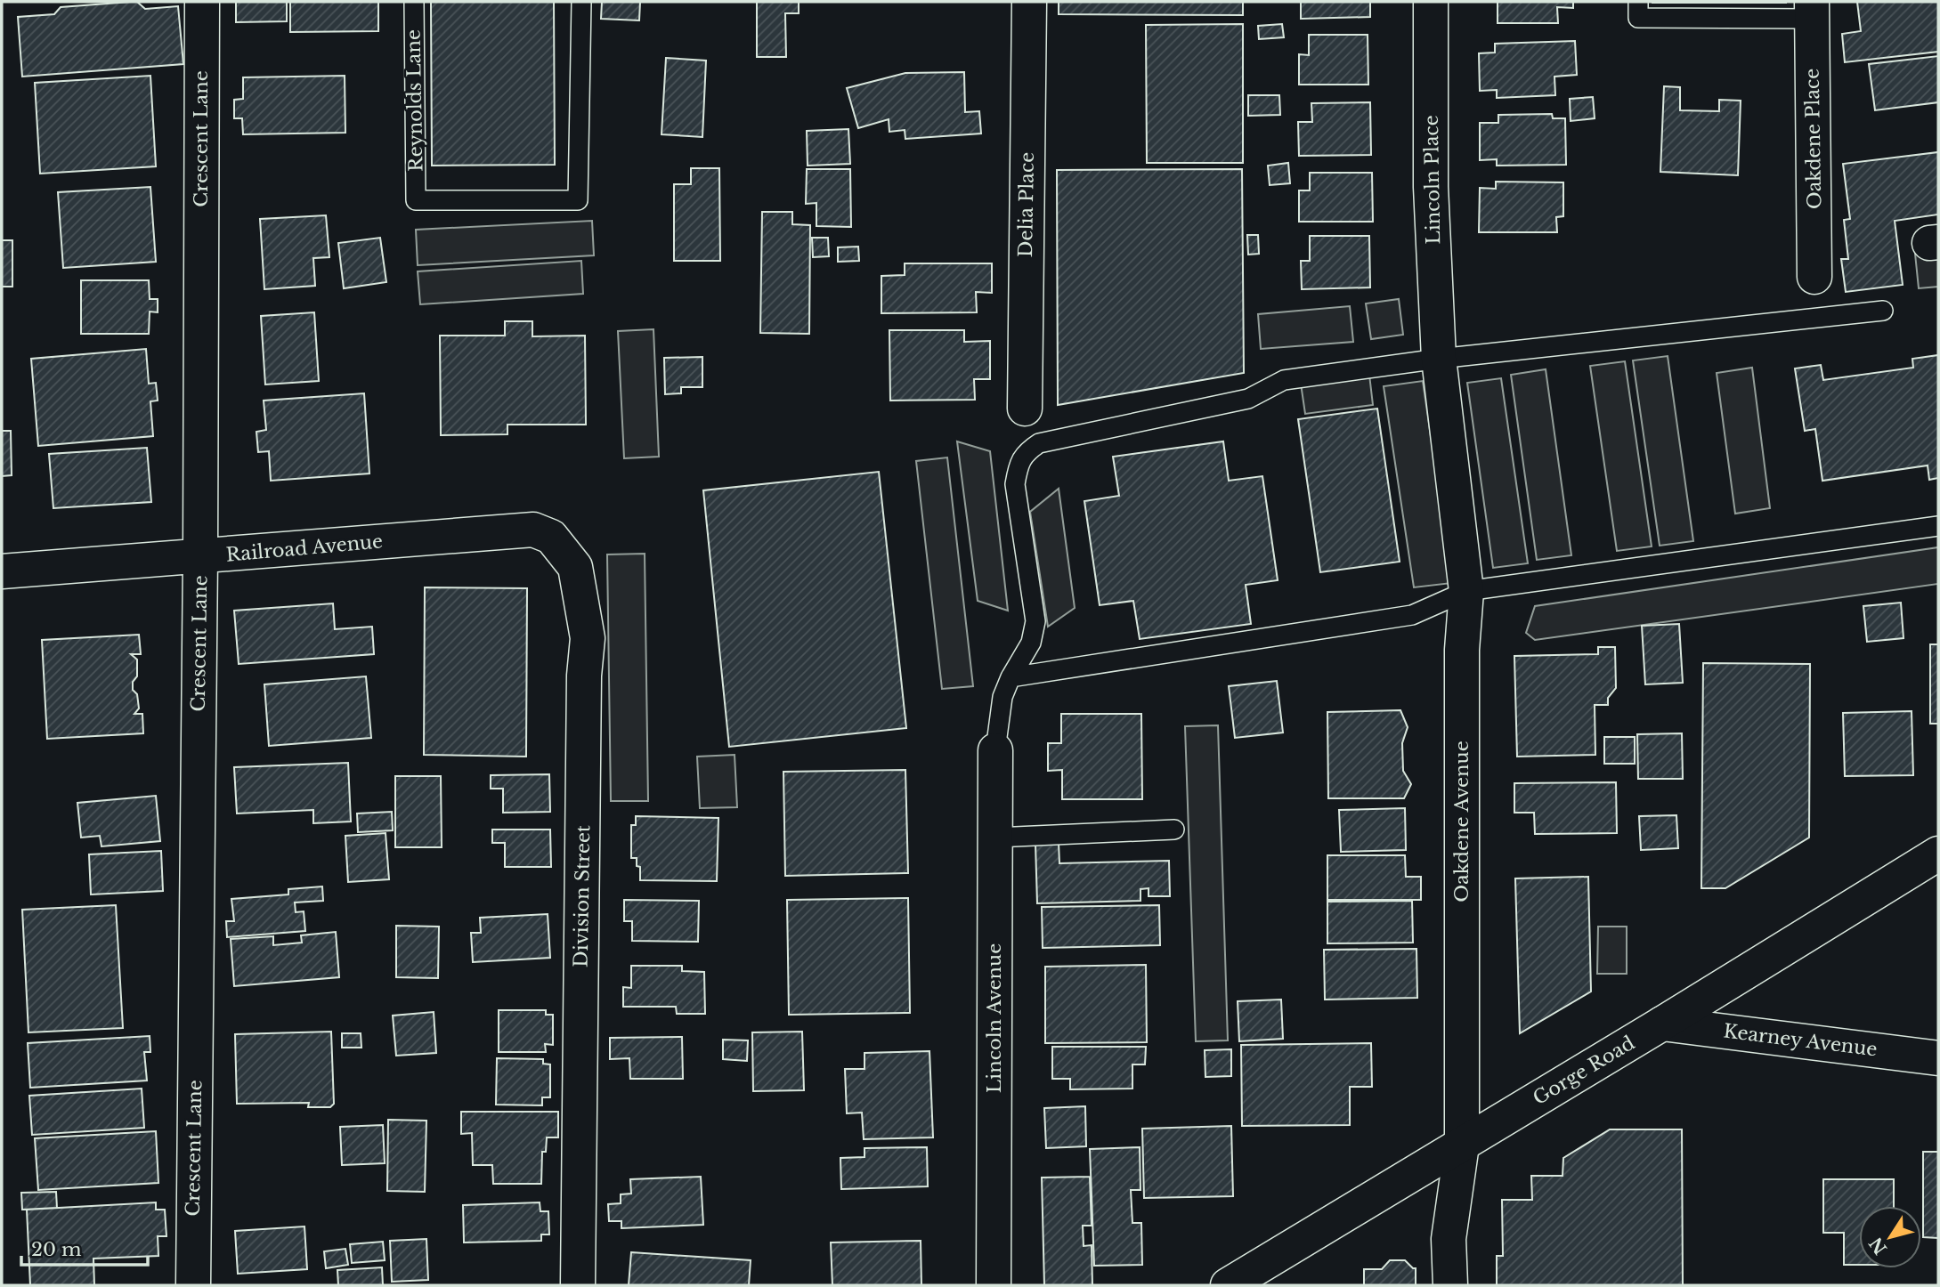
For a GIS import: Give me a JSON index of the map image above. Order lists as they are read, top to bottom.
{
  "streets": {
    "street": [
      "Crescent Lane",
      "Oakdene Place",
      "Lincoln Place",
      "Delia Place",
      "Railroad Avenue",
      "Oakdene Avenue",
      "Division Street",
      "Lincoln Avenue",
      "Kearney Avenue",
      "Gorge Road"
    ],
    "lane": ["Reynolds Lane"]
  },
  "crossings": [
    ["Crescent Lane", "Railroad Avenue"],
    ["Lincoln Place", "Oakdene Avenue"],
    ["Railroad Avenue", "Division Street"],
    ["Oakdene Avenue", "Gorge Road"],
    ["Kearney Avenue", "Gorge Road"]
  ],
  "scale_bar": "20 m",
  "north": "bottom left"
}
